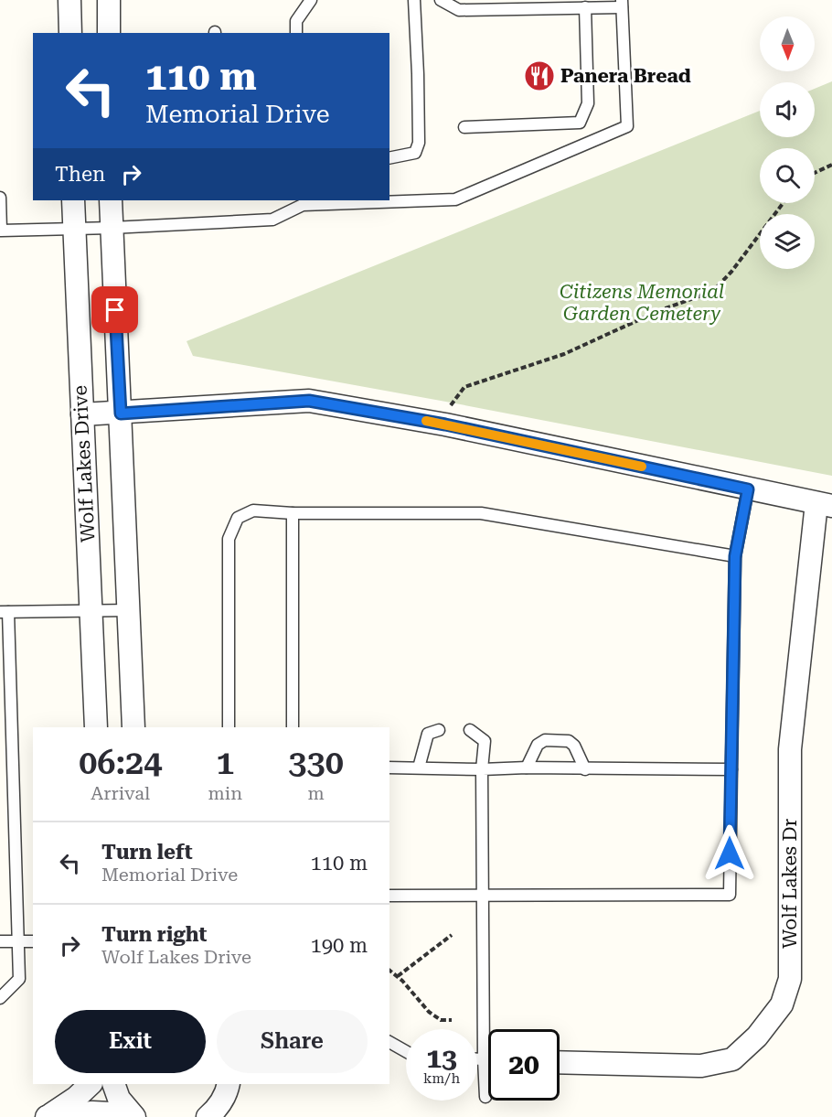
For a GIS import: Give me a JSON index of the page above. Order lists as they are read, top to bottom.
{
  "streets": {
    "street": ["Wolf Lakes Drive", "Wolf Lakes Dr"]
  },
  "parks": ["Citizens Memorial Garden Cemetery"],
  "places": {
    "restaurant": ["Panera Bread"]
  },
  "north": "bottom",
  "page": {
    "turn": ["110 m", "Memorial Drive"],
    "then": "Then",
    "eta": [
      "06:24",
      "Arrival",
      "1",
      "min",
      "330",
      "m"
    ],
    "list": [
      {
        "name": "Turn left",
        "note": "Memorial Drive",
        "value": "110 m"
      },
      {
        "name": "Turn right",
        "note": "Wolf Lakes Drive",
        "value": "190 m"
      }
    ],
    "buttons": ["Exit", "Share"],
    "speed": "13 km/h",
    "limit": "20"
  }
}
